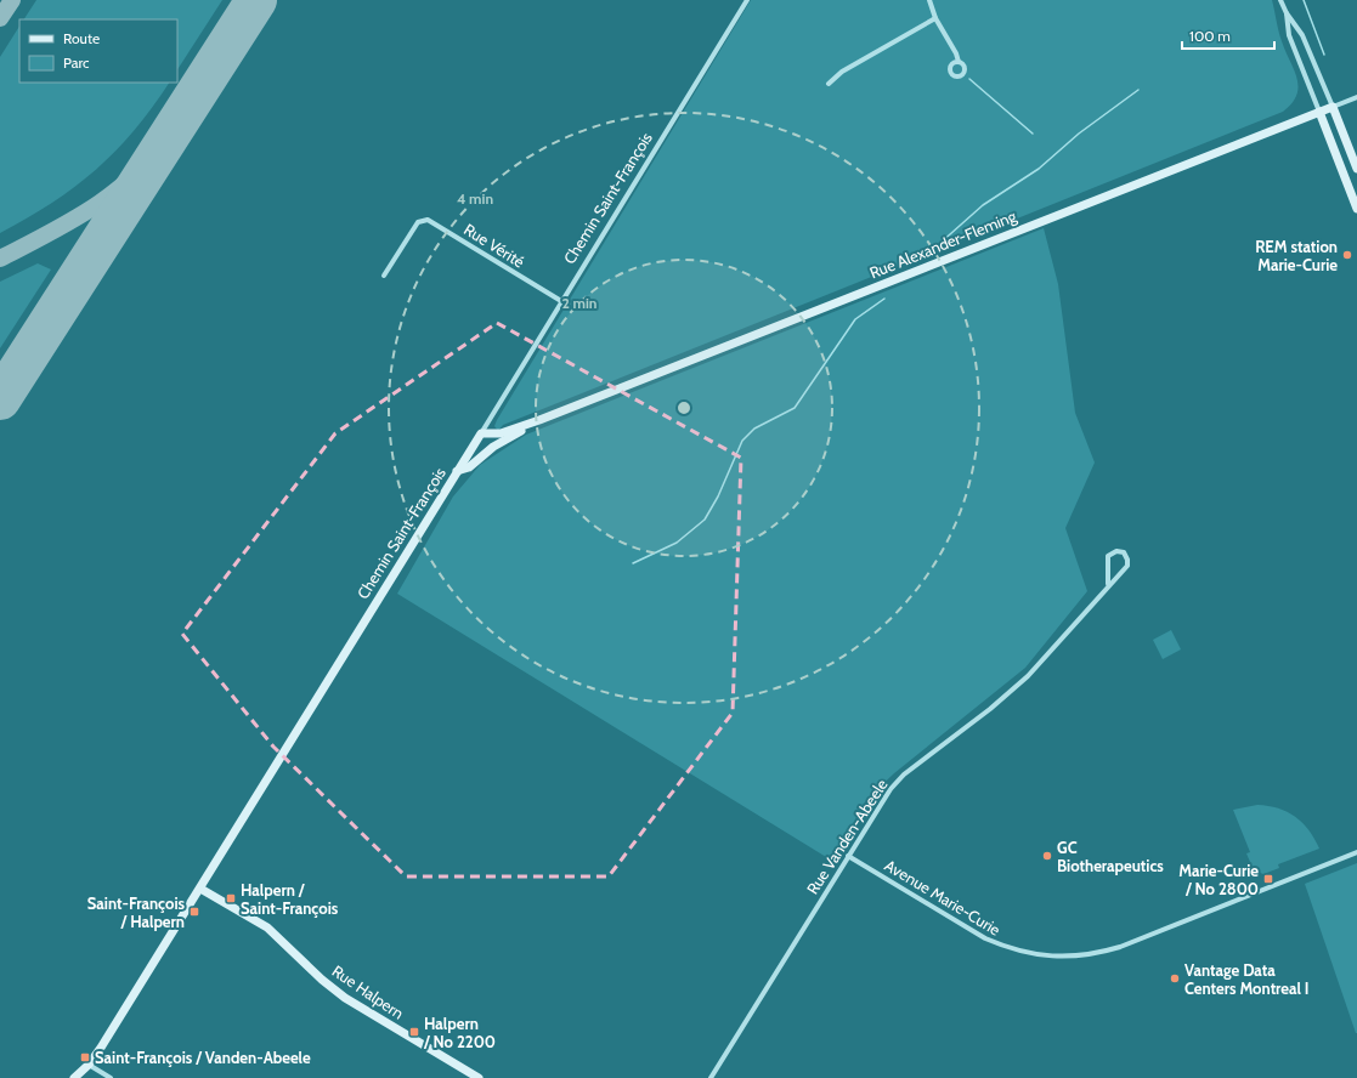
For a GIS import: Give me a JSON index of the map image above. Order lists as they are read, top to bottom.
{
  "streets": {
    "street": [
      "Chemin Saint-François",
      "Rue Alexander-Fleming",
      "Rue Vérité",
      "Rue Vanden-Abeele",
      "Avenue Marie-Curie",
      "Rue Halpern"
    ]
  },
  "crossings": [
    ["Chemin Saint-François", "Rue Alexander-Fleming"],
    ["Chemin Saint-François", "Rue Vérité"],
    ["Chemin Saint-François", "Rue Halpern"],
    ["Rue Vanden-Abeele", "Avenue Marie-Curie"]
  ],
  "places": {
    "other": ["REM station Marie-Curie", "GC Biotherapeutics", "Vantage Data Centers Montreal I"],
    "transit": [
      "Marie-Curie / No 2800",
      "Halpern / Saint-François",
      "Saint-François / Halpern",
      "Halpern / No 2200",
      "Saint-François / Vanden-Abeele"
    ]
  },
  "legend": ["Route", "Parc"],
  "scale_bar": "100 m",
  "rings": ["4 min", "2 min"]
}
